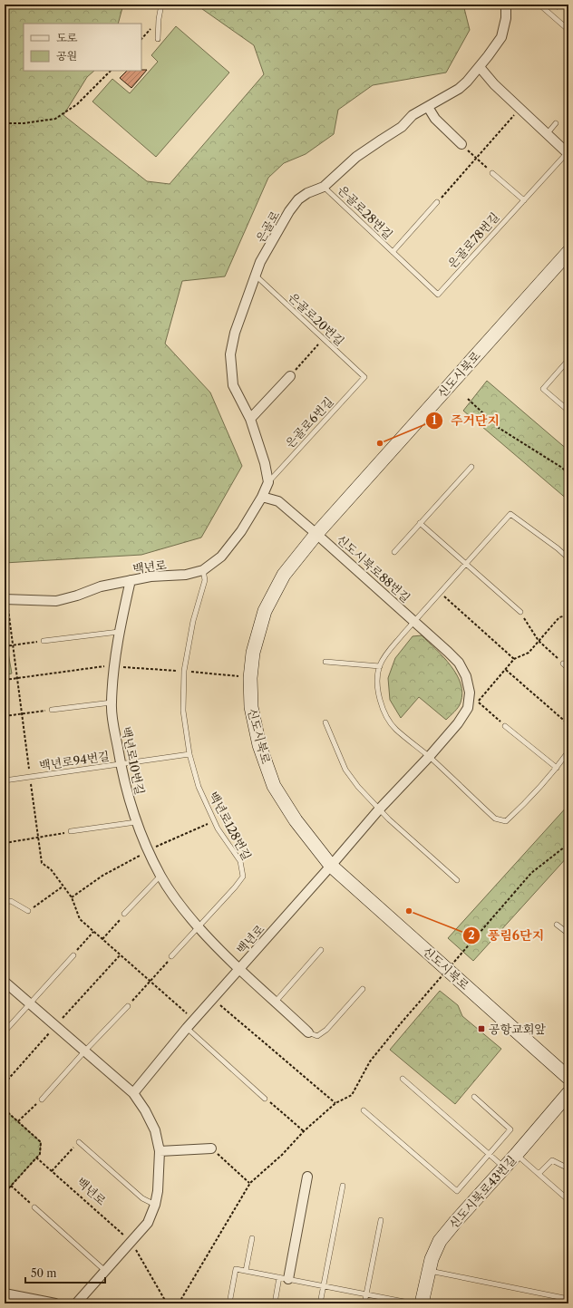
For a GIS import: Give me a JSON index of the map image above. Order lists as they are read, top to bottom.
{
  "streets": {
    "street": [
      "은골로",
      "신도시북로",
      "백년로",
      "신도시북로88번길",
      "백년로10번길",
      "신도시북로43번길"
    ],
    "lane": [
      "은골로28번길",
      "은골로78번길",
      "은골로20번길",
      "은골로6번길",
      "백년로94번길",
      "백년로128번길"
    ]
  },
  "crossings": [
    ["은골로28번길", "은골로"],
    ["은골로28번길", "은골로78번길"],
    ["은골로", "은골로20번길"],
    ["은골로", "은골로6번길"],
    ["은골로20번길", "은골로6번길"],
    ["신도시북로", "백년로"],
    ["신도시북로", "신도시북로88번길"],
    ["백년로", "신도시북로88번길"],
    ["백년로", "백년로10번길"],
    ["백년로", "백년로128번길"],
    ["백년로94번길", "백년로10번길"],
    ["백년로94번길", "백년로128번길"],
    ["백년로10번길", "백년로128번길"]
  ],
  "places": {
    "other": ["주거단지", "풍림6단지"],
    "transit": ["공항교회앞"]
  },
  "legend": ["도로", "공원"],
  "scale_bar": "50 m"
}
